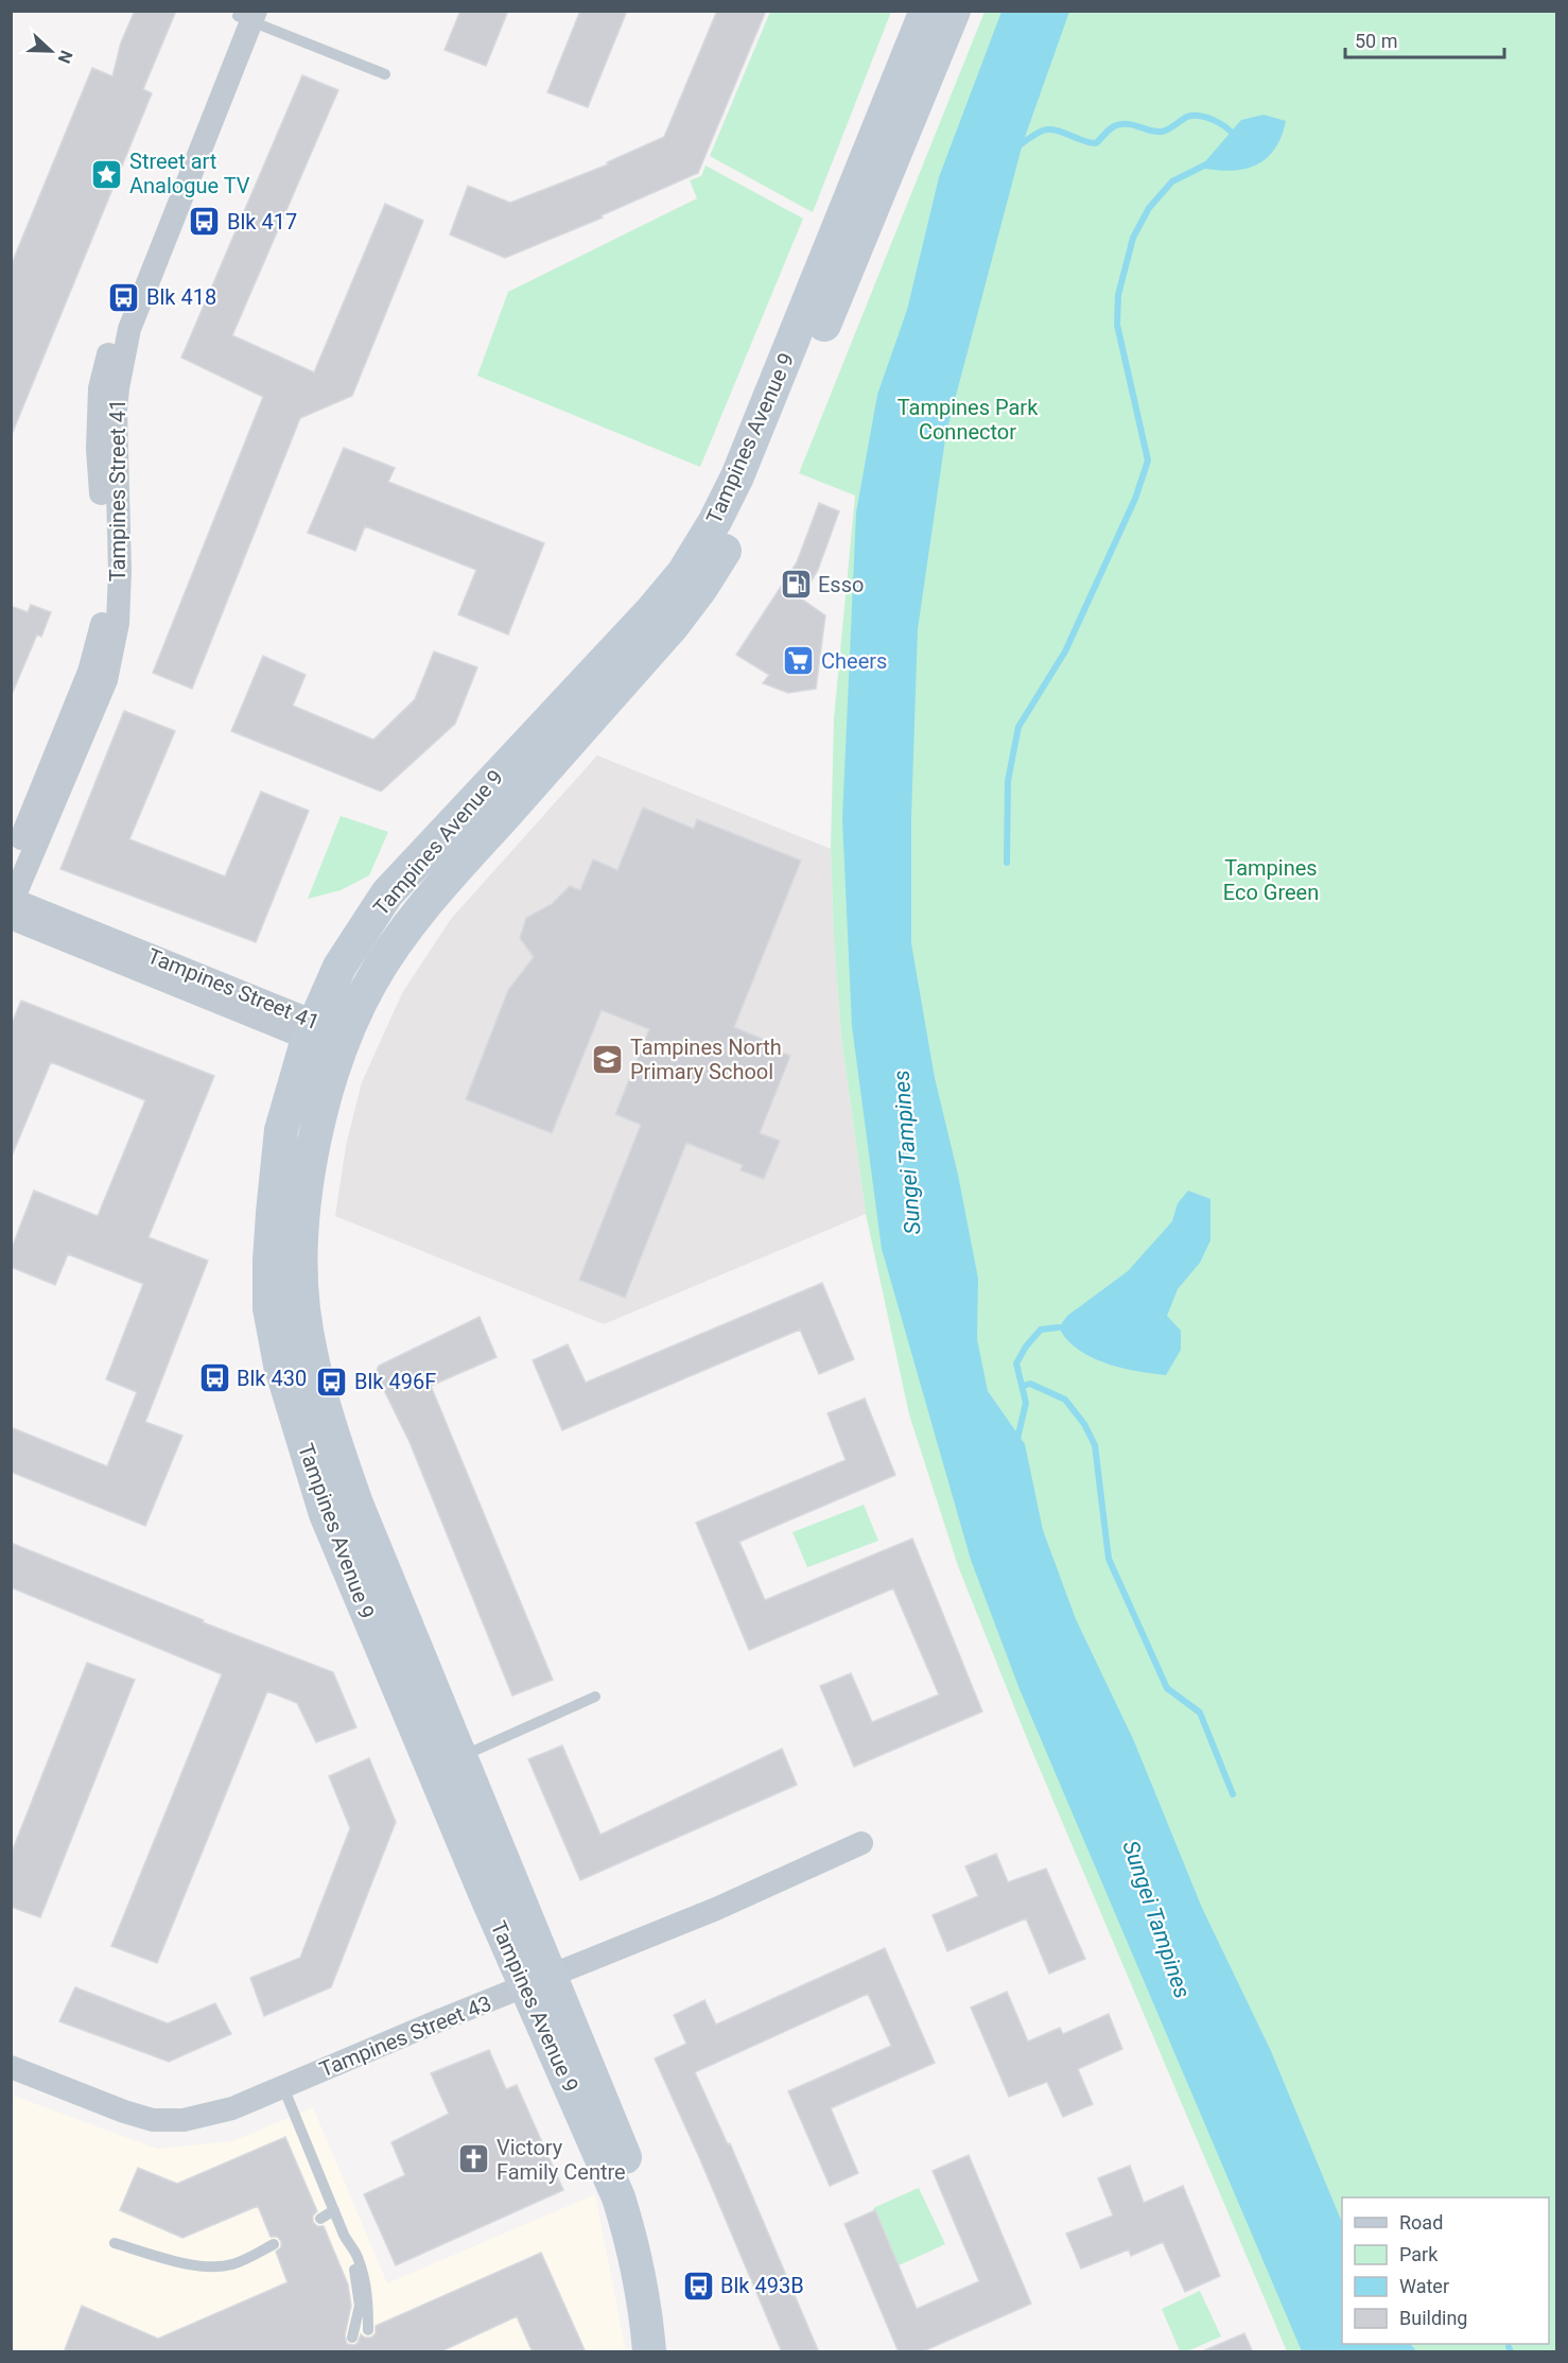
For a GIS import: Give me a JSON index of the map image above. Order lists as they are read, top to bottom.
{
  "streets": {
    "main road": ["Tampines Avenue 9"],
    "street": ["Tampines Street 41", "Tampines Street 43"]
  },
  "crossings": [
    ["Tampines Avenue 9", "Tampines Street 41"],
    ["Tampines Avenue 9", "Tampines Street 43"]
  ],
  "water": ["Sungei Tampines"],
  "parks": ["Tampines Park Connector", "Tampines Eco Green"],
  "places": {
    "place": ["Street art Analogue TV"],
    "bus stop": [
      "Blk 417",
      "Blk 418",
      "Blk 430",
      "Blk 496F",
      "Blk 493B"
    ],
    "fuel station": ["Esso"],
    "supermarket": ["Cheers"],
    "school or university": ["Tampines North Primary School"],
    "church": ["Victory Family Centre"]
  },
  "legend": [
    "Road",
    "Park",
    "Water",
    "Building"
  ],
  "scale_bar": "50 m",
  "north": "right"
}
